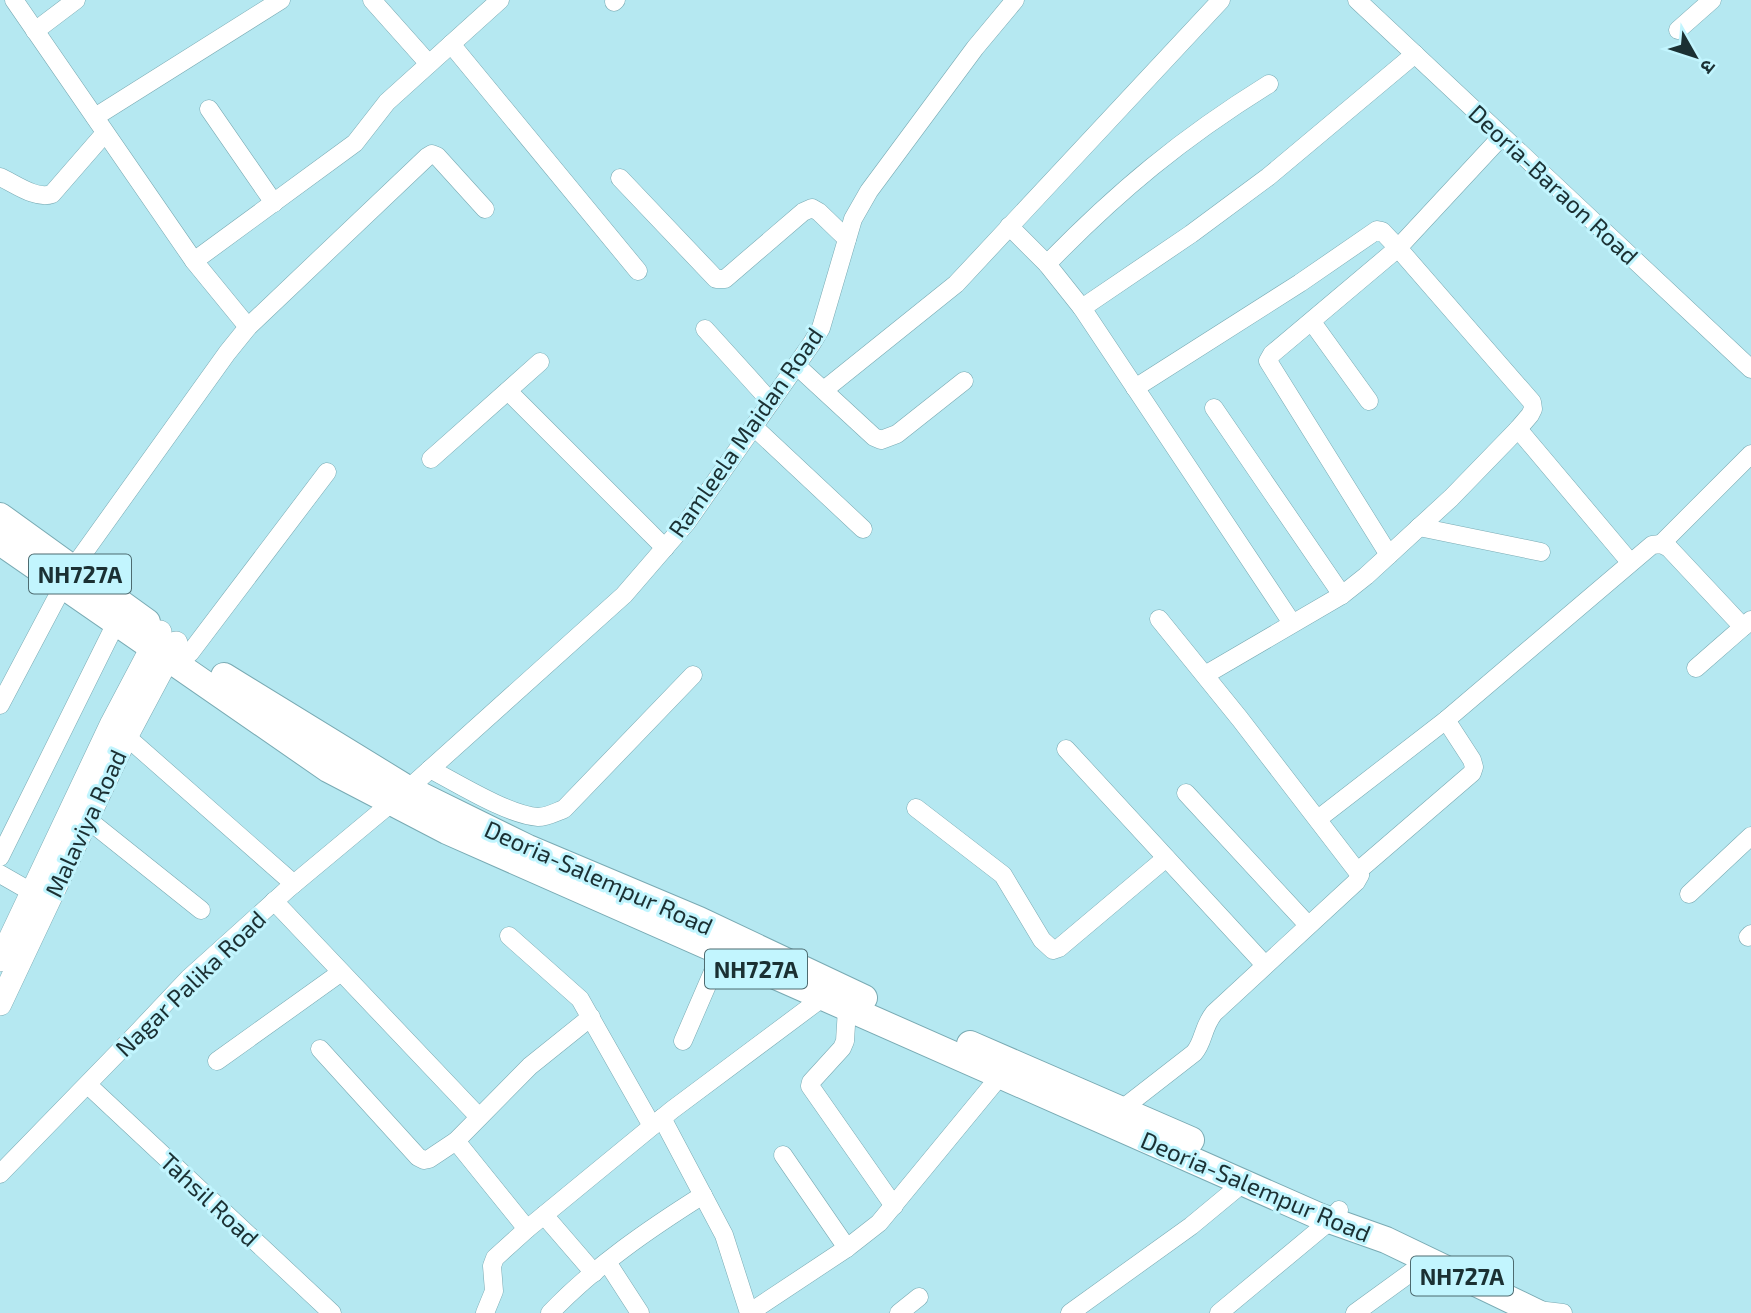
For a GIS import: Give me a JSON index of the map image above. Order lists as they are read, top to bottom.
{
  "streets": {
    "highway": ["NH727A", "Deoria-Salempur Road"],
    "main road": ["Malaviya Road"],
    "street": [
      "Deoria-Baraon Road",
      "Ramleela Maidan Road",
      "Nagar Palika Road",
      "Tahsil Road"
    ]
  },
  "crossings": [
    ["Ramleela Maidan Road", "Deoria-Salempur Road"],
    ["Ramleela Maidan Road", "Nagar Palika Road"],
    ["NH727A", "Deoria-Salempur Road"],
    ["Malaviya Road", "Deoria-Salempur Road"],
    ["Deoria-Salempur Road", "Nagar Palika Road"],
    ["Nagar Palika Road", "Tahsil Road"]
  ],
  "north": "bottom right"
}
